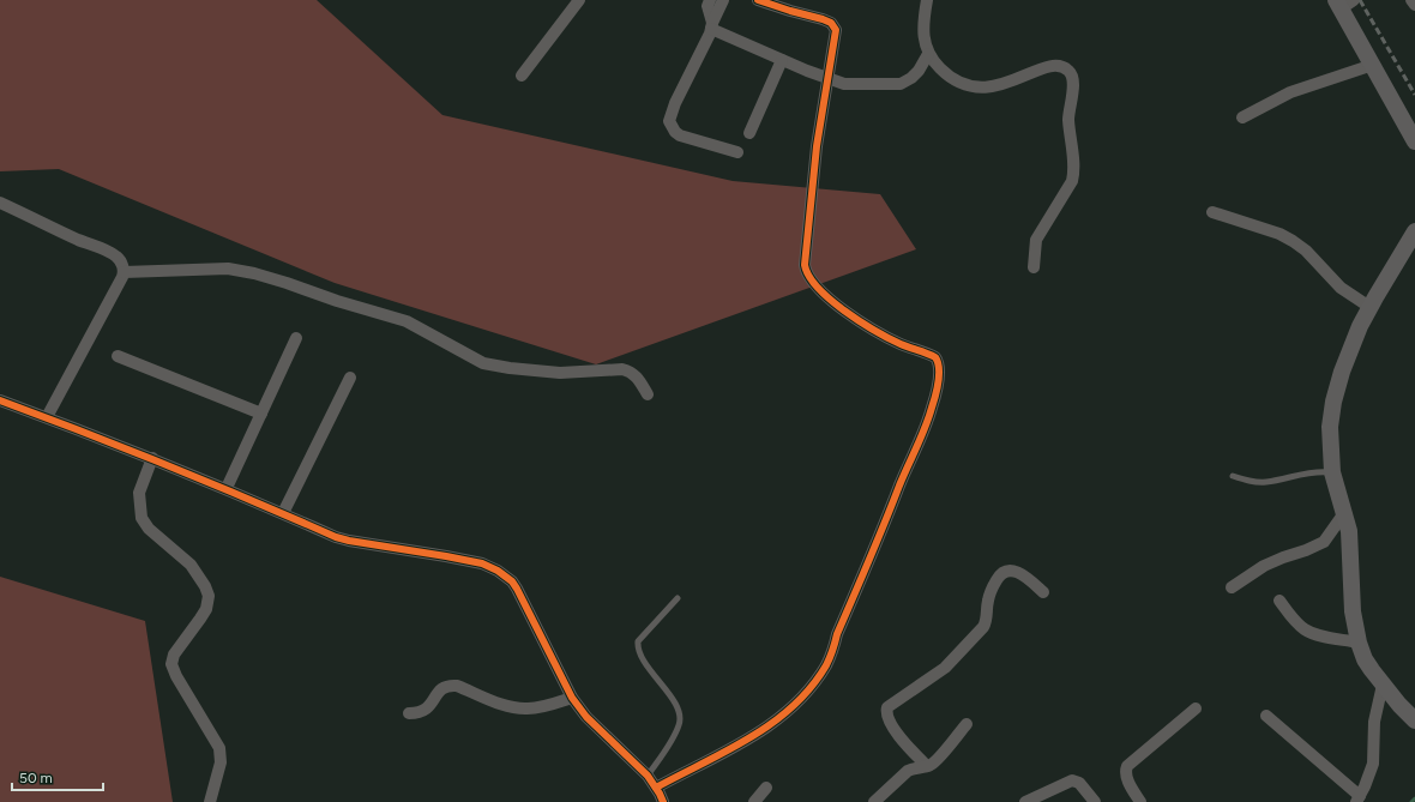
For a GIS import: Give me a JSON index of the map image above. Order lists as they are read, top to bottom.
{
  "scale_bar": "50 m"
}
